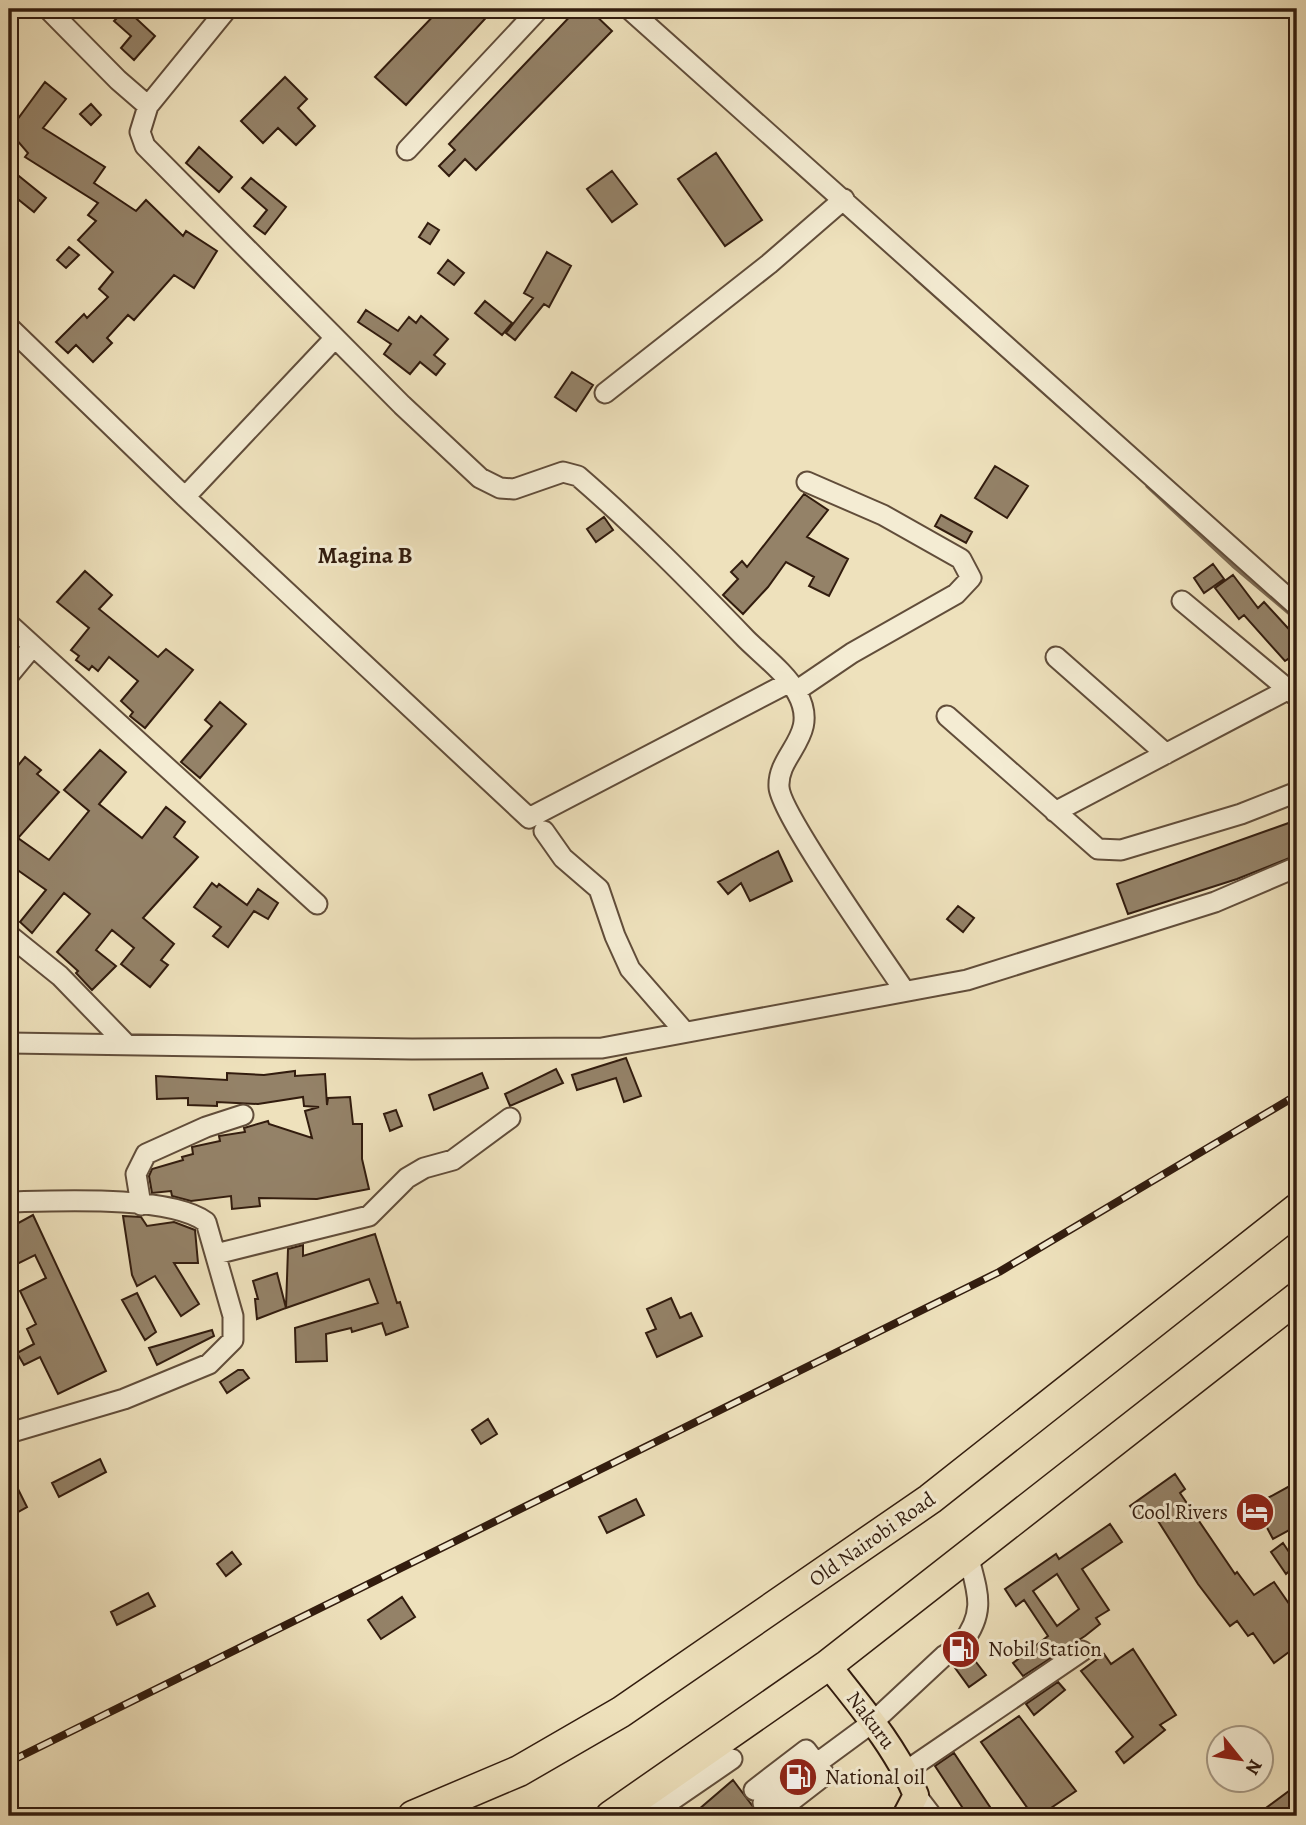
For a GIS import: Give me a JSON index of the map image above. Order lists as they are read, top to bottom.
{
  "streets": {
    "highway": ["Old Nairobi Road"],
    "main road": ["Nakuru"]
  },
  "districts": ["Magina B"],
  "places": {
    "hotel": ["Cool Rivers"],
    "fuel station": ["Nobil Station", "National oil"]
  },
  "north": "bottom right"
}
